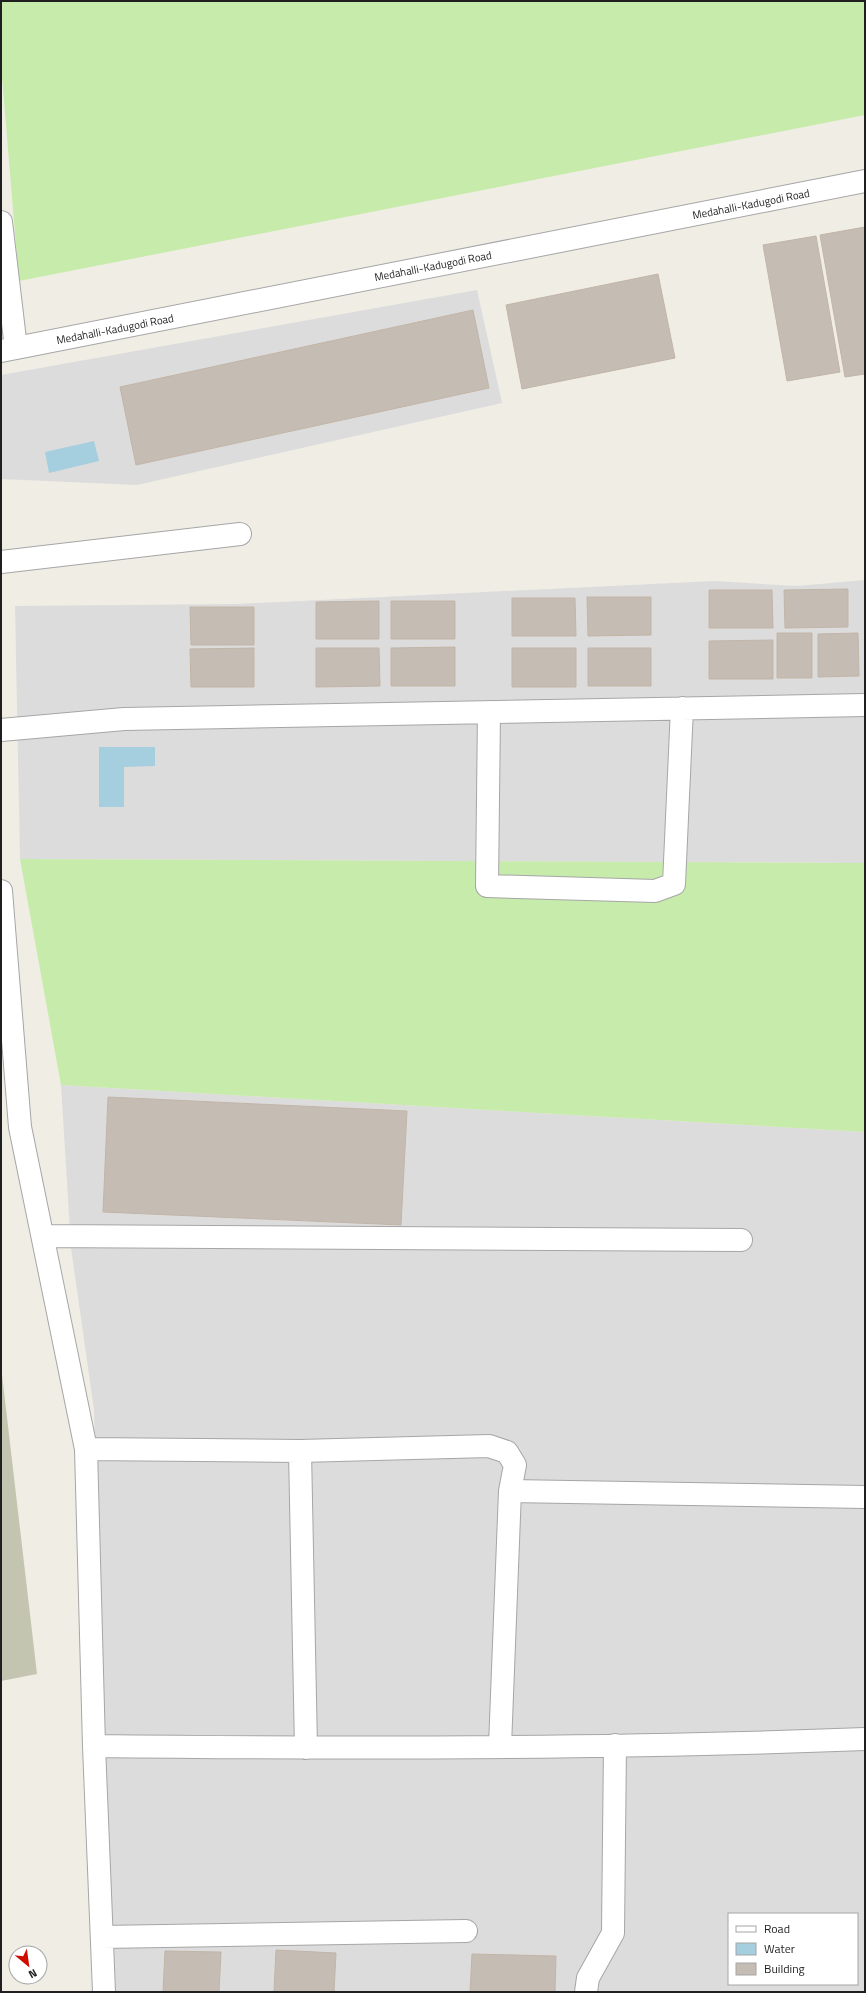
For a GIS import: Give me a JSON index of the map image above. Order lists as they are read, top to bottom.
{
  "streets": {
    "street": ["Medahalli-Kadugodi Road"]
  },
  "legend": ["Road", "Water", "Building"],
  "north": "bottom right"
}
